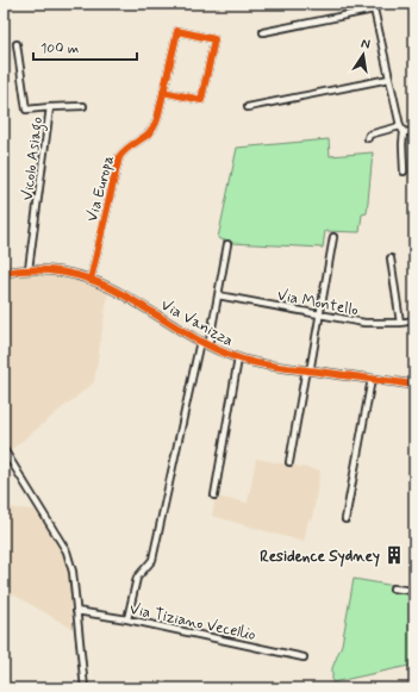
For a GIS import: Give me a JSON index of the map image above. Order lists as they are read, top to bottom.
{
  "streets": {
    "street": [
      "Vicolo Asiago",
      "Via Europa",
      "Via Montello",
      "Via Vanizza",
      "Via Tiziano Vecellio"
    ]
  },
  "crossings": [
    ["Vicolo Asiago", "Via Vanizza"],
    ["Via Europa", "Via Vanizza"],
    ["Via Vanizza", "Via Tiziano Vecellio"]
  ],
  "places": {
    "building": ["Residence Sydney"]
  },
  "scale_bar": "100 m",
  "north": "top"
}
